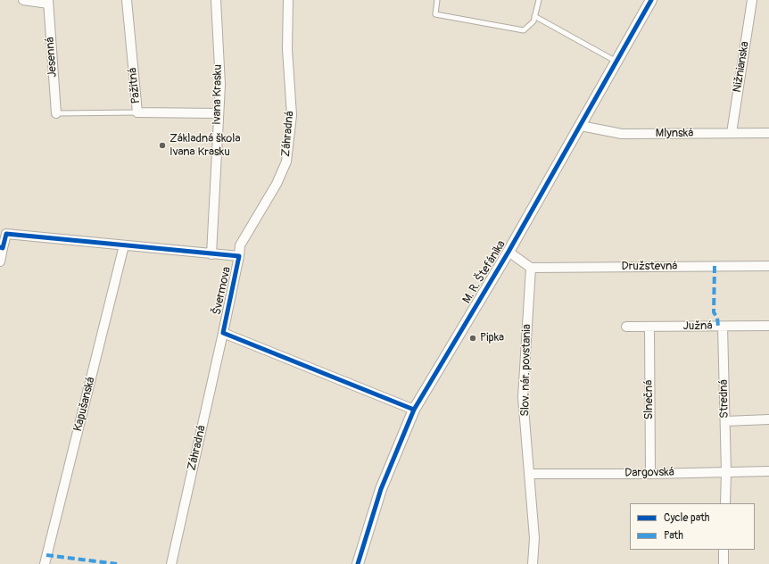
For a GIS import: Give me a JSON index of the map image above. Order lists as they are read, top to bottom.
{
  "streets": {
    "street": [
      "Jesenná",
      "Nižnianska",
      "Pažitná",
      "Ivana Krasku",
      "Záhradná",
      "Mlynská",
      "Družstevná",
      "M. R. Štefánika",
      "Švermova",
      "Južná",
      "Slov. nár. povstania",
      "Stredná",
      "Slnečná",
      "Kapušanská",
      "Dargovská"
    ]
  },
  "crossings": [
    ["Nižnianska", "Mlynská"],
    ["Pažitná", "Ivana Krasku"],
    ["Ivana Krasku", "Švermova"],
    ["Záhradná", "Švermova"],
    ["Mlynská", "M. R. Štefánika"],
    ["Družstevná", "Slov. nár. povstania"],
    ["M. R. Štefánika", "Švermova"],
    ["Švermova", "Kapušanská"],
    ["Južná", "Stredná"],
    ["Južná", "Slnečná"],
    ["Slov. nár. povstania", "Dargovská"],
    ["Stredná", "Dargovská"],
    ["Slnečná", "Dargovská"]
  ],
  "places": ["Základná škola Ivana Krasku", "Pipka"],
  "legend": ["Cycle path", "Path"]
}
